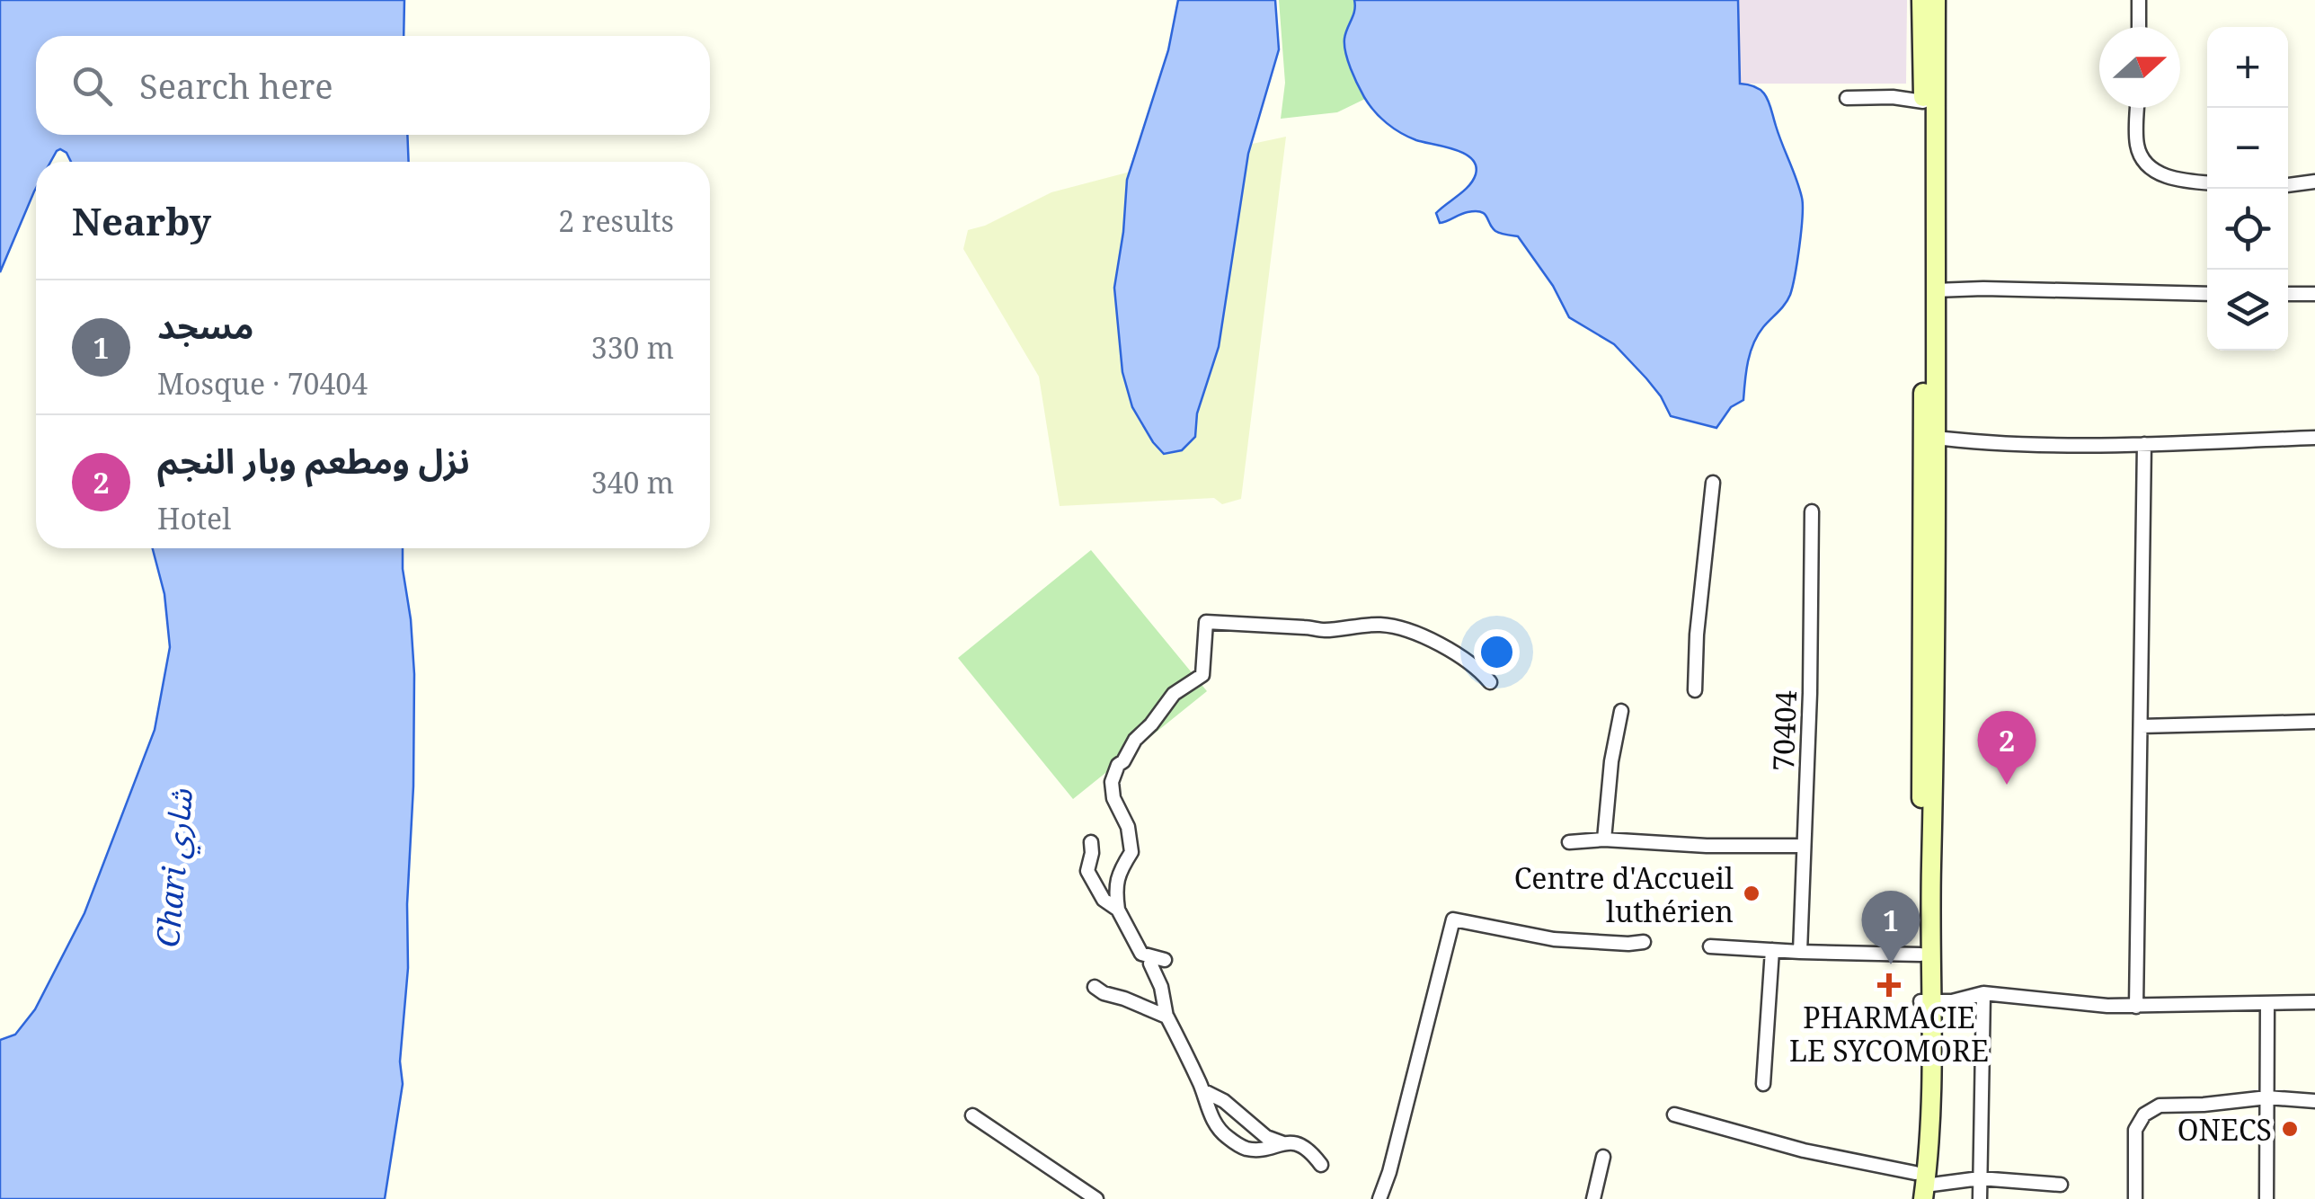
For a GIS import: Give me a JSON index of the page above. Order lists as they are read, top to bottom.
{
  "streets": {
    "street": ["70404"]
  },
  "water": ["Chari شاري"],
  "places": {
    "other": ["Centre d'Accueil luthérien", "ONECS"],
    "health": ["PHARMACIE LE SYCOMORE"]
  },
  "north": "right",
  "page": {
    "map_buttons": ["+", "−"],
    "search": "Search here",
    "heading": ["Nearby", "2 results"],
    "list": [
      {
        "mark": "1",
        "name": "مسجد",
        "note": "Mosque · 70404",
        "value": "330 m"
      },
      {
        "mark": "2",
        "name": "نزل ومطعم وبار النجم",
        "note": "Hotel",
        "value": "340 m"
      }
    ],
    "pins": ["2", "1"]
  }
}
